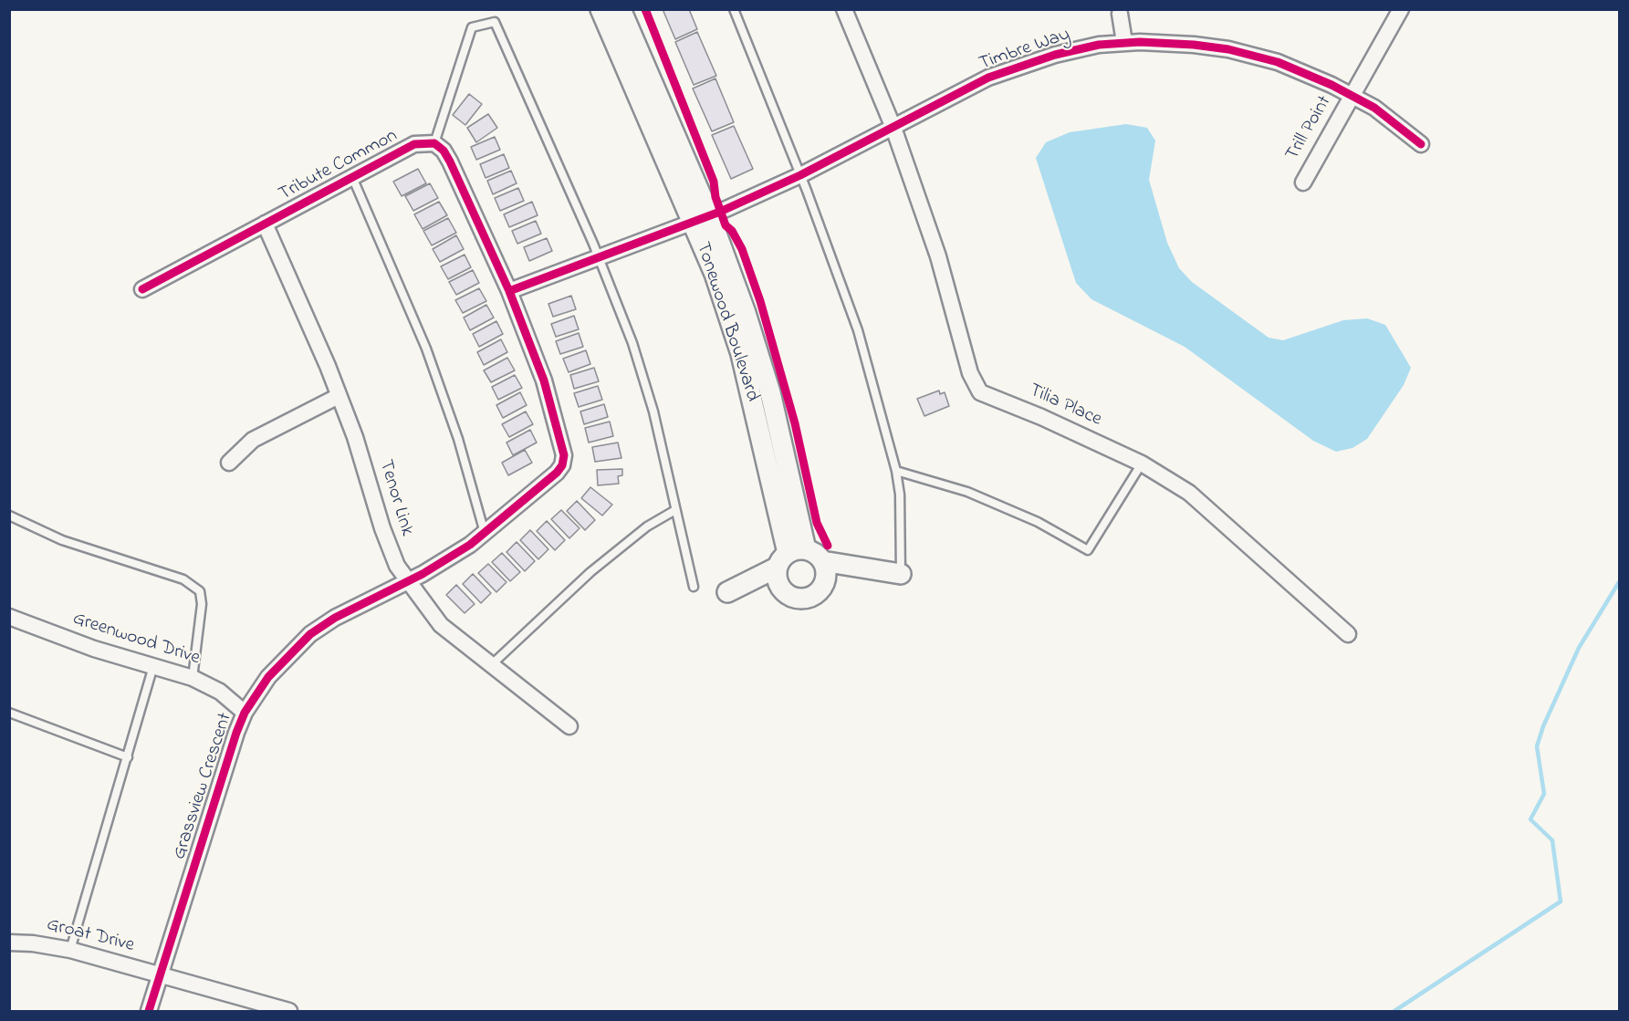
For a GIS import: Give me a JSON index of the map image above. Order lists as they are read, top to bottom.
{
  "streets": {
    "street": [
      "Timbre Way",
      "Trill Point",
      "Tribute Common",
      "Tonewood Boulevard",
      "Tilia Place",
      "Tenor Link",
      "Greenwood Drive",
      "Grassview Crescent",
      "Groat Drive"
    ]
  },
  "crossings": [
    ["Timbre Way", "Trill Point"],
    ["Timbre Way", "Tonewood Boulevard"],
    ["Timbre Way", "Tilia Place"],
    ["Tribute Common", "Tenor Link"],
    ["Tenor Link", "Grassview Crescent"],
    ["Greenwood Drive", "Grassview Crescent"],
    ["Grassview Crescent", "Groat Drive"]
  ]
}
